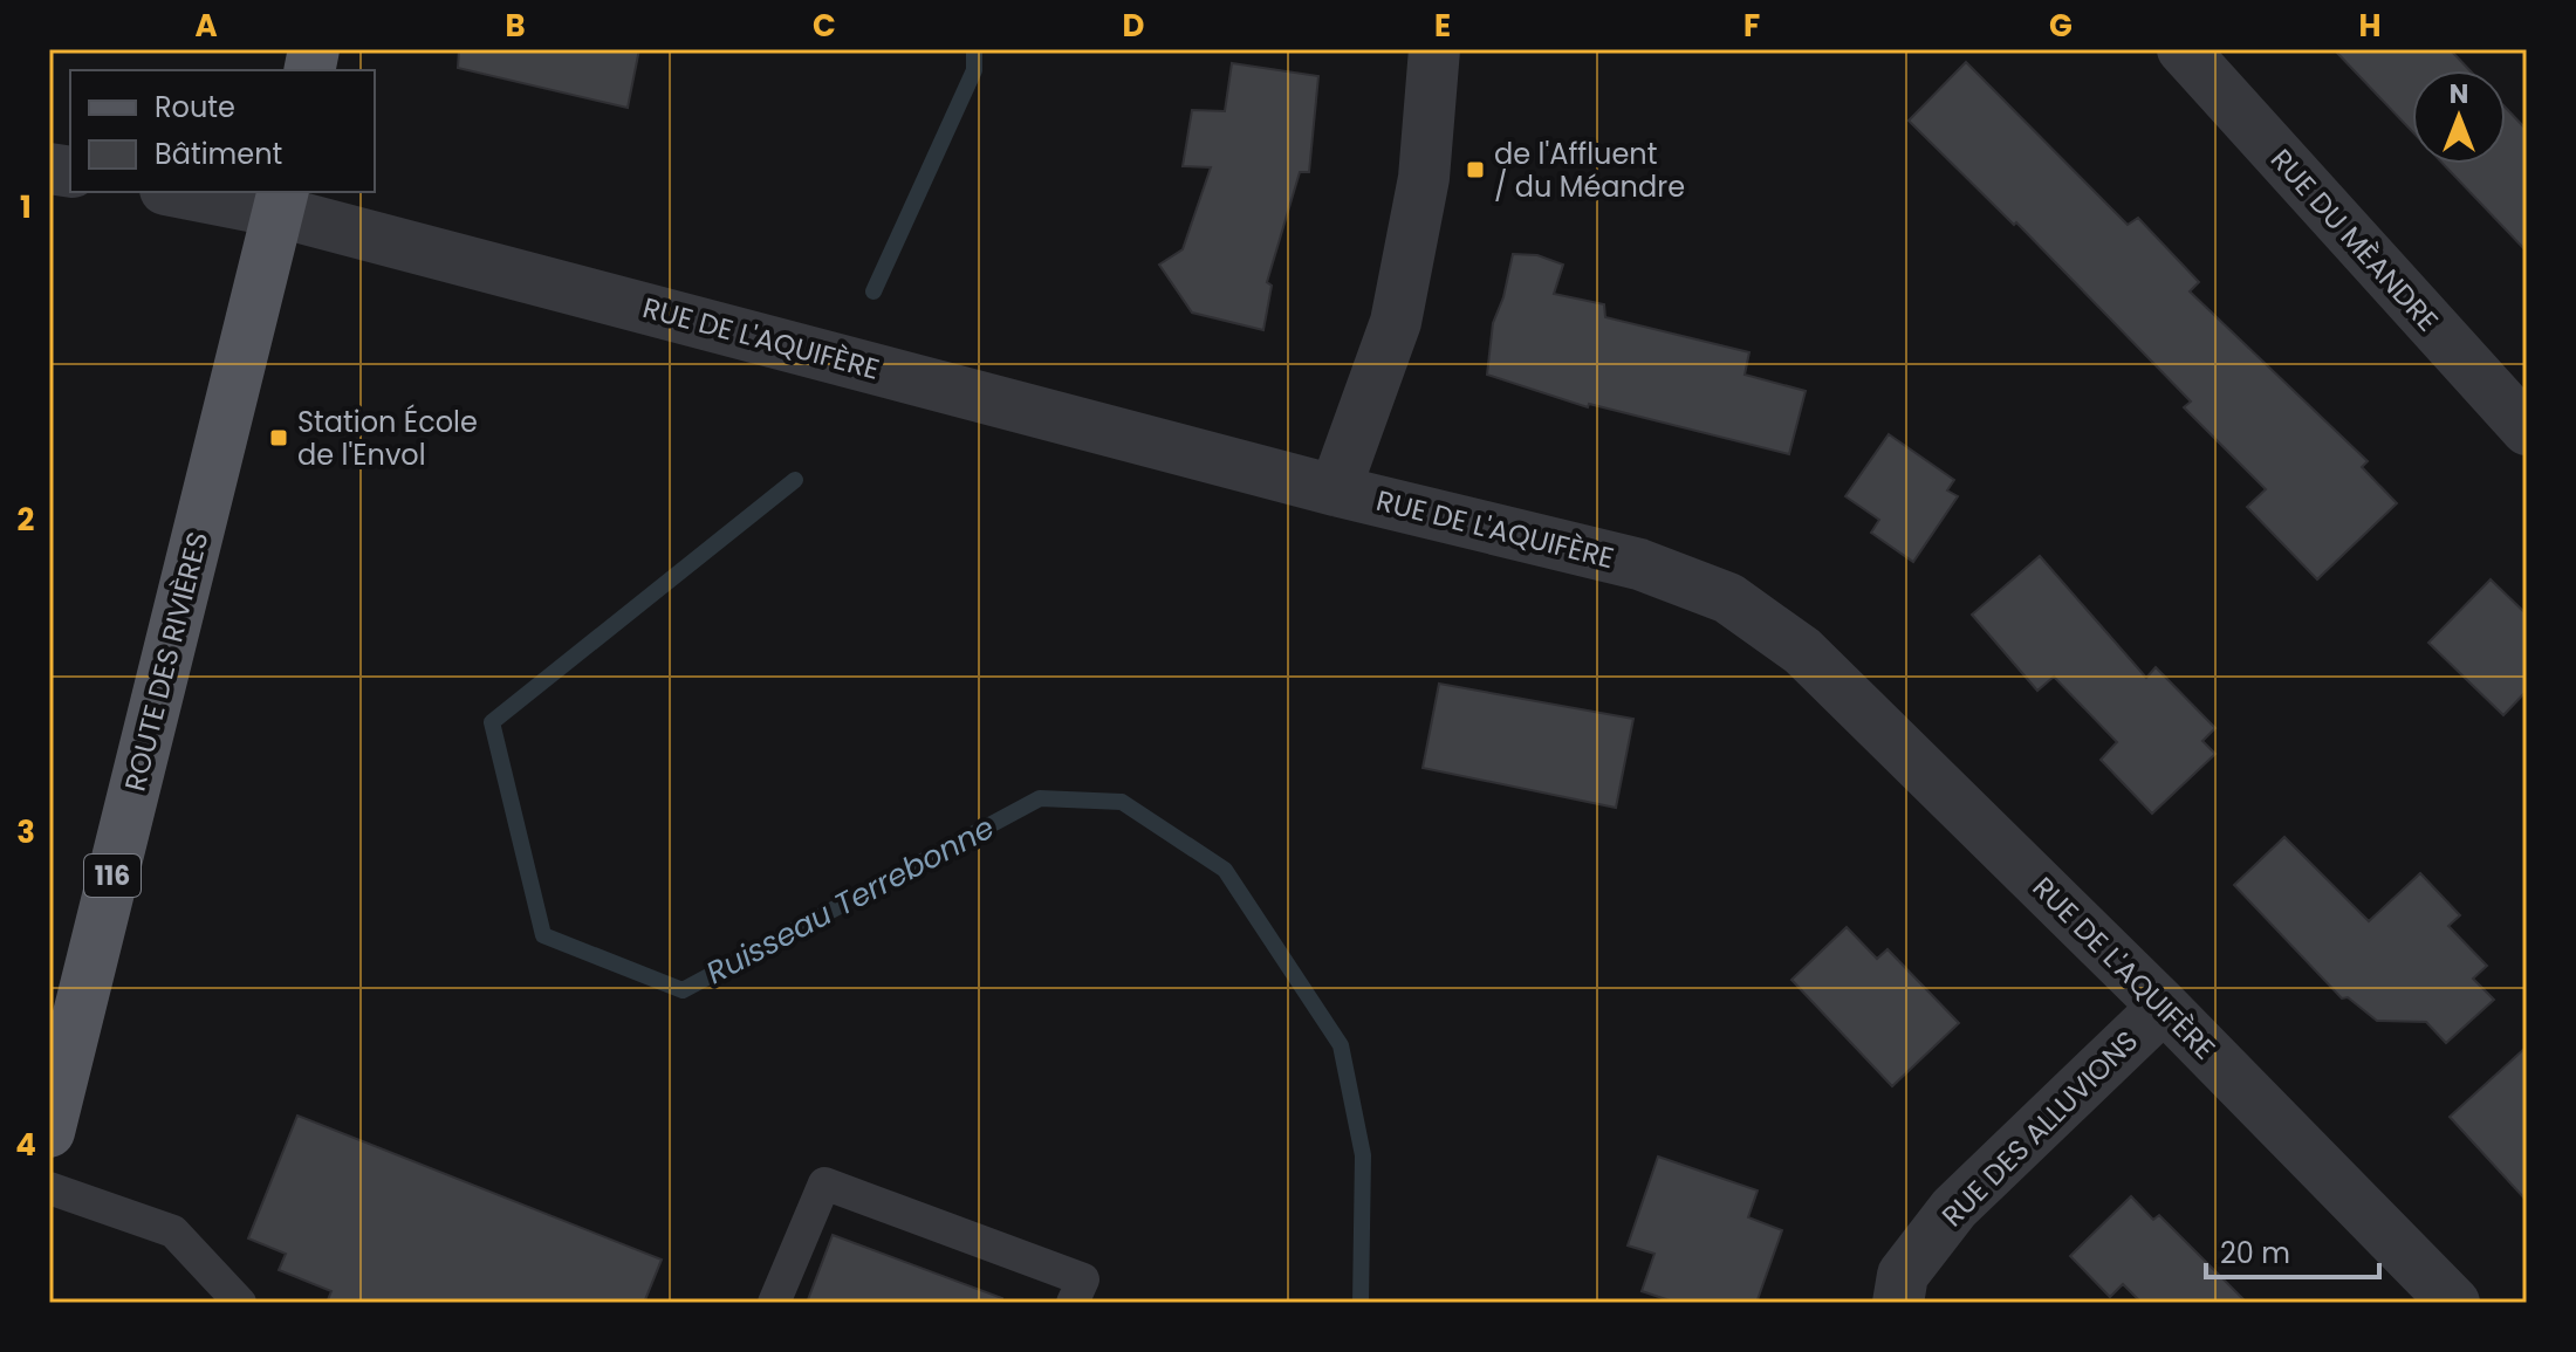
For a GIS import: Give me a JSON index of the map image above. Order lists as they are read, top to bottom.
{
  "streets": {
    "main road": ["ROUTE DES RIVIÈRES", "116"],
    "street": ["RUE DU MÈANDRE", "RUE DE L'AQUIFÈRE", "RUE DES ALLUVIONS"]
  },
  "crossings": [
    ["RUE DE L'AQUIFÈRE", "ROUTE DES RIVIÈRES"],
    ["RUE DE L'AQUIFÈRE", "RUE DES ALLUVIONS"]
  ],
  "water": ["Ruisseau Terrebonne"],
  "places": {
    "transit": ["de l'Affluent / du Méandre", "Station École de l'Envol"]
  },
  "legend": ["Route", "Bâtiment"],
  "scale_bar": "20 m",
  "north": "top",
  "grid": {
    "columns": [
      "A",
      "B",
      "C",
      "D",
      "E",
      "F",
      "G",
      "H"
    ],
    "rows": [
      "1",
      "2",
      "3",
      "4"
    ]
  }
}
